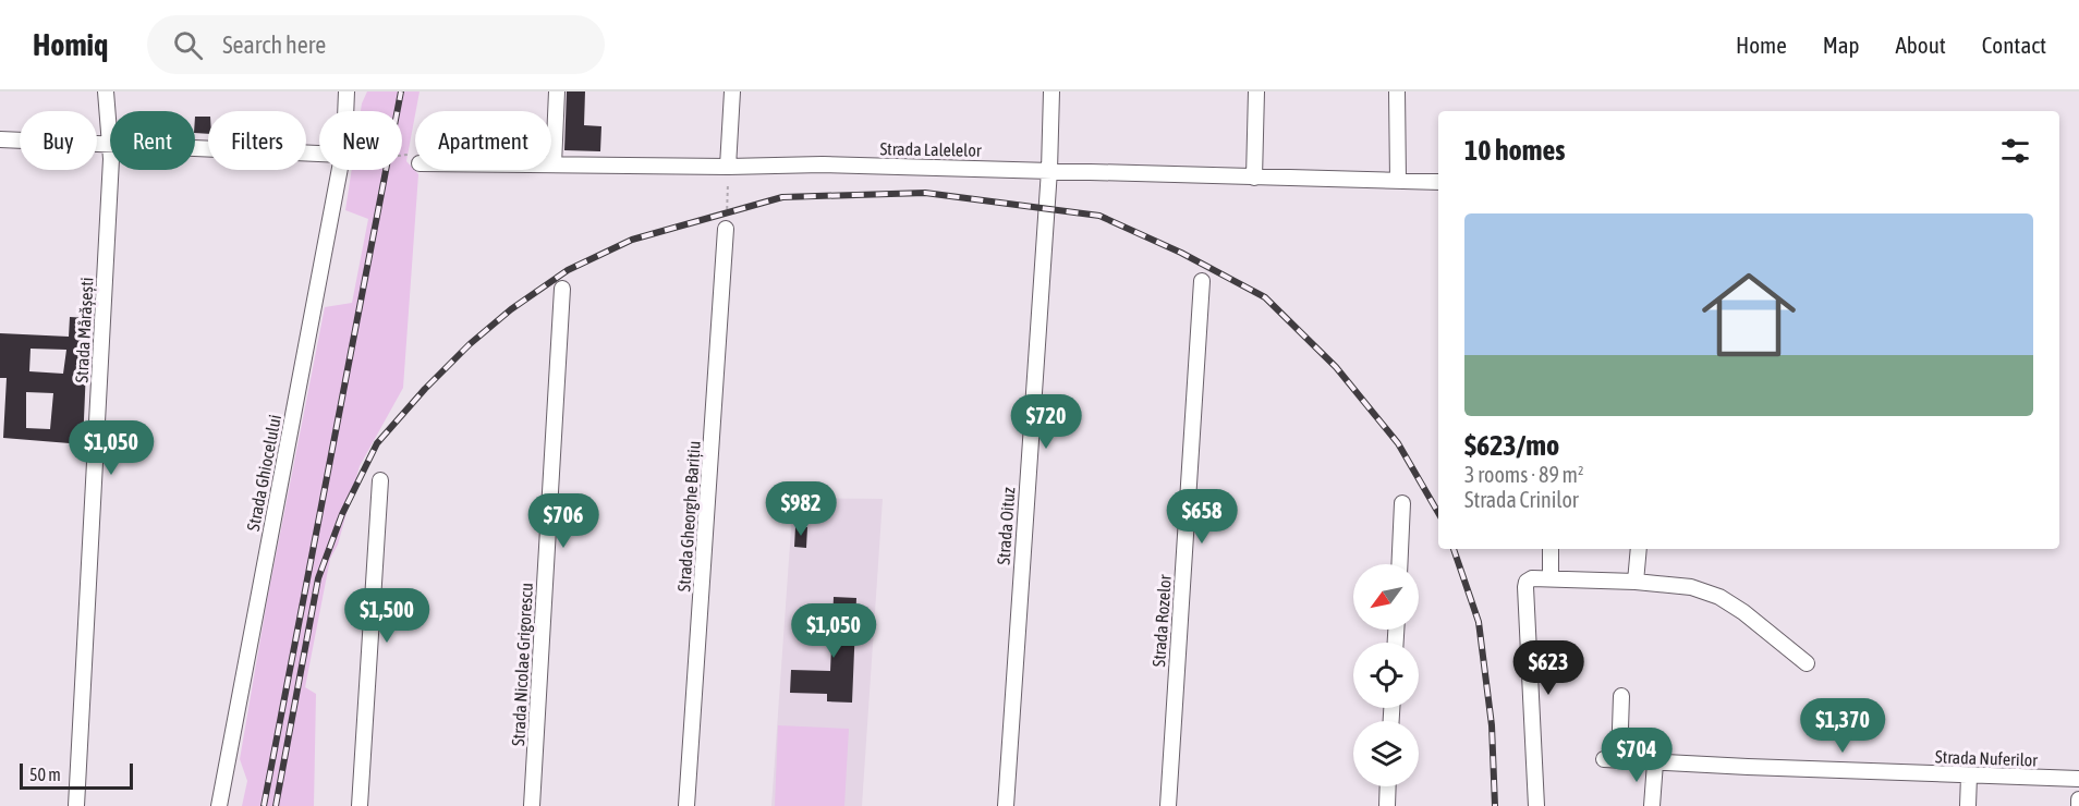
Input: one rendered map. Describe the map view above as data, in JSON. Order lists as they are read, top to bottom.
{
  "streets": {
    "street": [
      "Strada Lalelelor",
      "Strada Mărășești",
      "Strada Ghiocelului",
      "Strada Gheorghe Barițiu",
      "Strada Oituz",
      "Strada Rozelor",
      "Strada Nicolae Grigorescu",
      "Strada Nuferilor"
    ]
  },
  "crossings": [
    ["Strada Lalelelor", "Strada Oituz"]
  ],
  "scale_bar": "50 m",
  "north": "bottom left",
  "page": {
    "header": "Homiq",
    "search": "Search here",
    "nav": [
      "Home",
      "Map",
      "About",
      "Contact"
    ],
    "chip": [
      "Buy",
      "Rent",
      "Filters",
      "New",
      "Apartment"
    ],
    "heading": "10 homes",
    "list": [
      {
        "name": "$623/mo",
        "note": "3 rooms · 89 m² · Strada Crinilor"
      }
    ],
    "price": [
      "$720",
      "$1,050",
      "$982",
      "$658",
      "$706",
      "$1,500",
      "$1,050",
      "$623",
      "$1,370",
      "$704"
    ],
    "scale": "50 m"
  }
}
